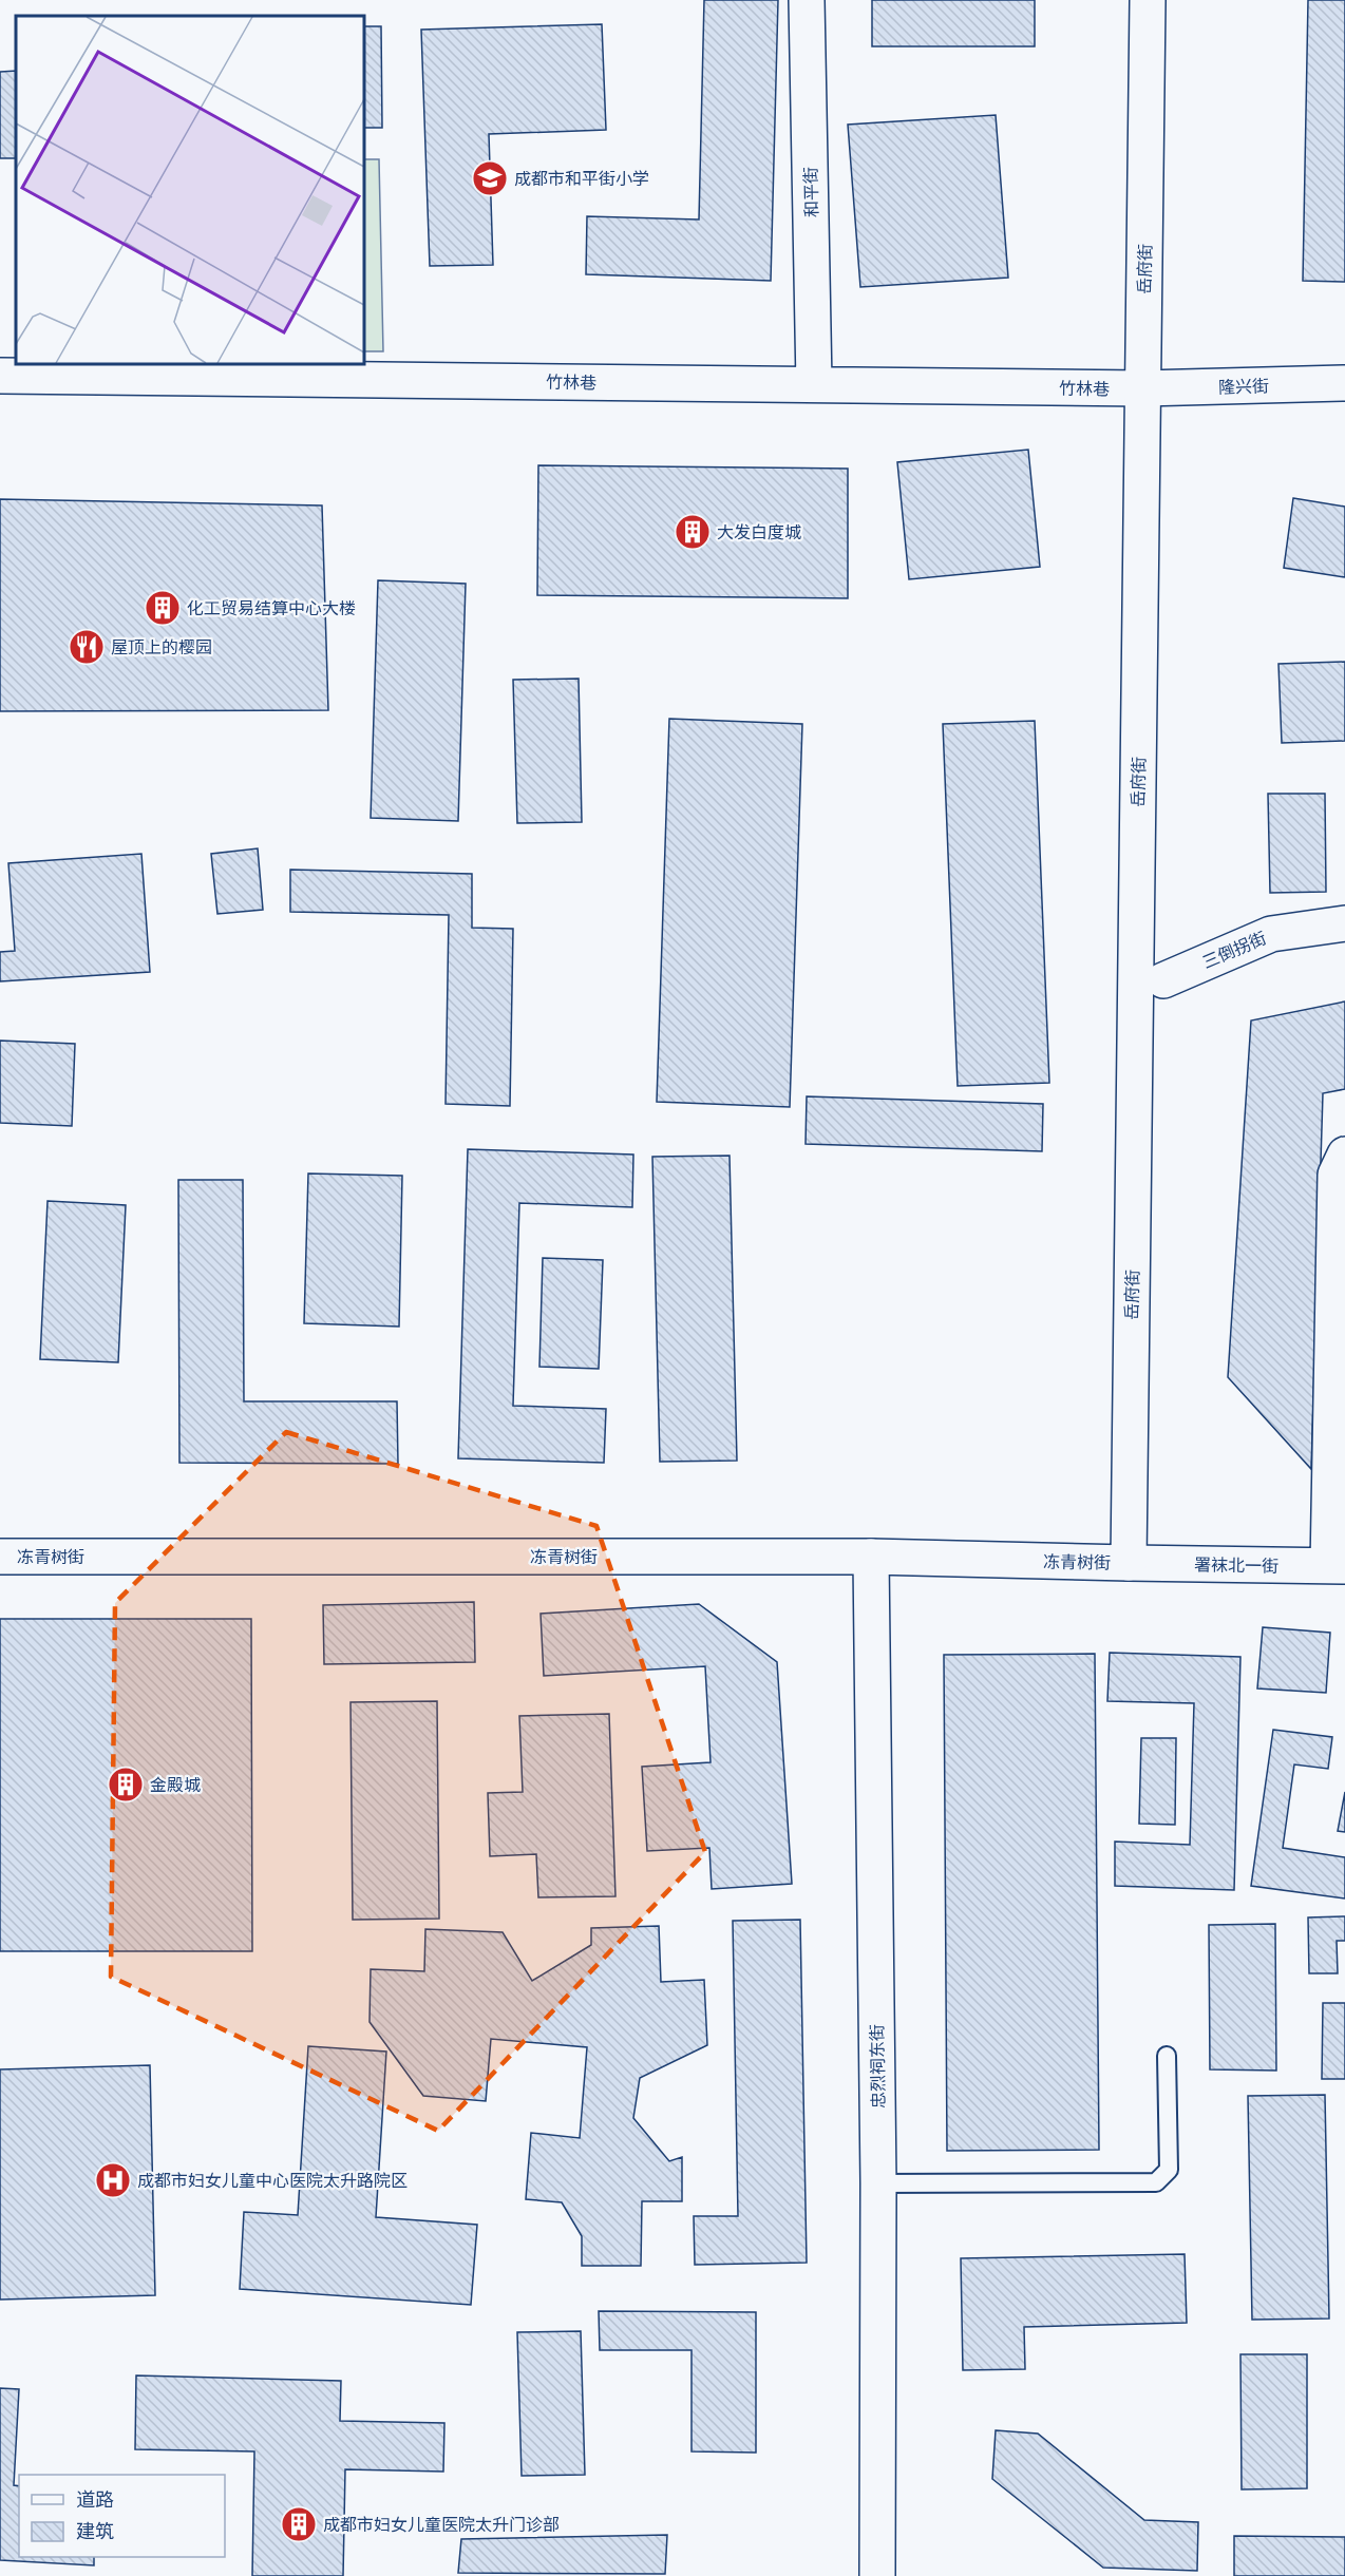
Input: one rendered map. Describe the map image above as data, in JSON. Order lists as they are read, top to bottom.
{
  "streets": {
    "street": [
      "和平街",
      "岳府街",
      "竹林巷",
      "隆兴街",
      "三倒拐街",
      "冻青树街",
      "署袜北一街",
      "忠烈祠东街"
    ]
  },
  "crossings": [
    ["和平街", "竹林巷"],
    ["岳府街", "竹林巷"],
    ["岳府街", "隆兴街"],
    ["岳府街", "冻青树街"],
    ["岳府街", "署袜北一街"],
    ["竹林巷", "隆兴街"],
    ["冻青树街", "署袜北一街"],
    ["冻青树街", "忠烈祠东街"]
  ],
  "places": {
    "school or university": ["成都市和平街小学"],
    "building": [
      "大发白度城",
      "化工贸易结算中心大楼",
      "金殿城",
      "成都市妇女儿童医院太升门诊部"
    ],
    "restaurant": ["屋顶上的樱园"],
    "hospital": ["成都市妇女儿童中心医院太升路院区"]
  },
  "legend": ["道路", "建筑"]
}
